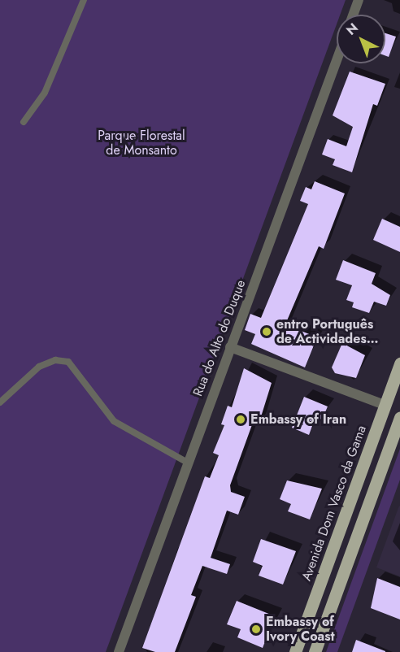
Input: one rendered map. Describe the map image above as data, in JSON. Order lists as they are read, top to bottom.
{
  "streets": {
    "main road": ["Avenida Dom Vasco da Gama"],
    "street": ["Rua do Alto do Duque"]
  },
  "parks": ["Parque Florestal de Monsanto"],
  "places": ["entro Português de Actividades…", "Embassy of Iran", "Embassy of Ivory Coast"],
  "north": "top left"
}
